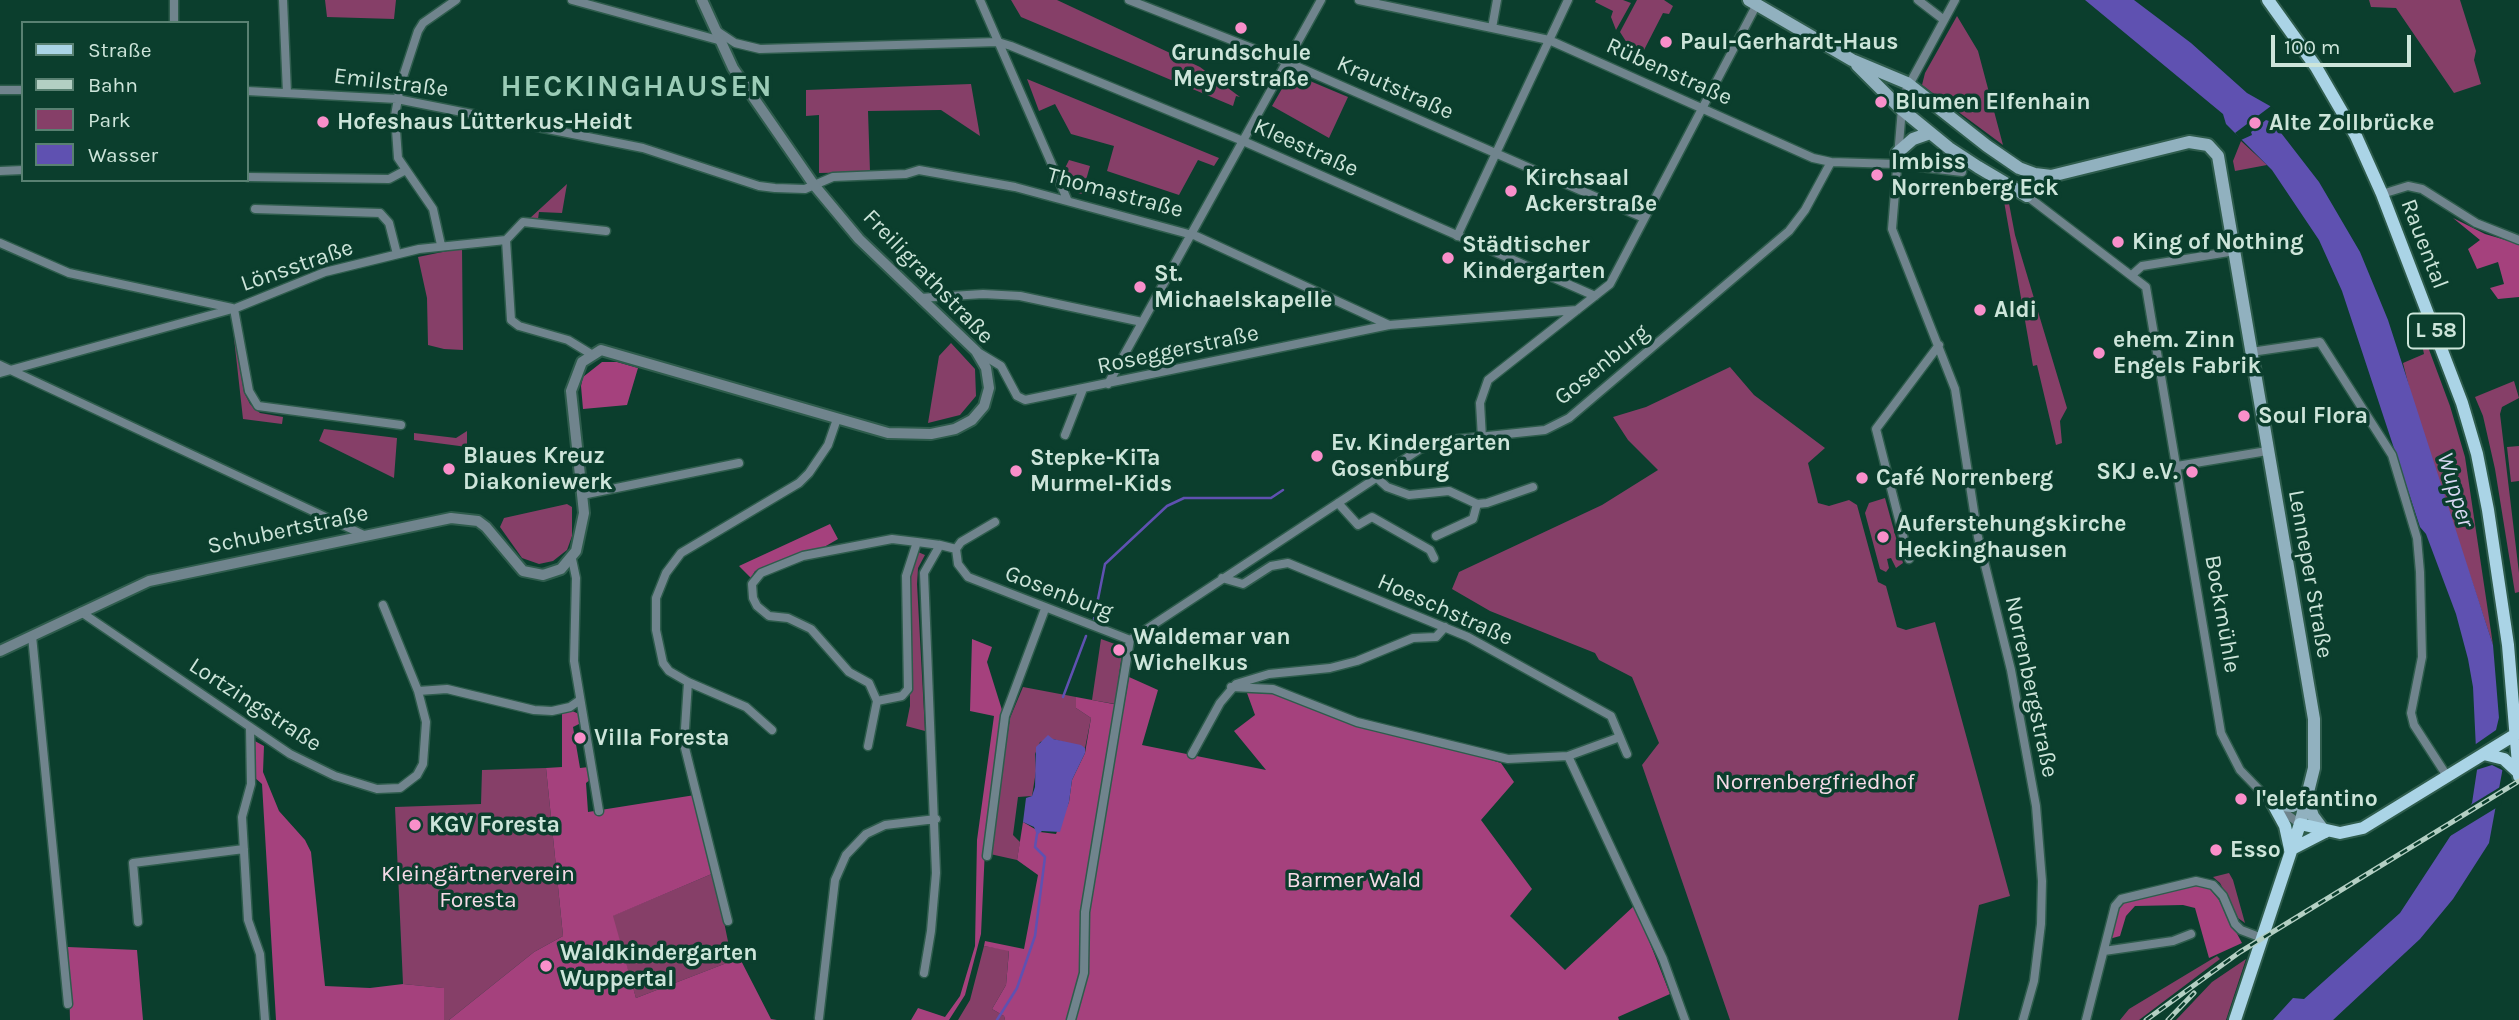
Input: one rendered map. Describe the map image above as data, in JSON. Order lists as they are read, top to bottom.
{
  "streets": {
    "main road": [
      "Rauental",
      "L 58",
      "Lenneper Straße",
      "Bockmühle"
    ],
    "street": [
      "Rübenstraße",
      "Emilstraße",
      "Krautstraße",
      "Kleestraße",
      "Thomastraße",
      "Lönsstraße",
      "Freiligrathstraße",
      "Roseggerstraße",
      "Gosenburg",
      "Schubertstraße",
      "Hoeschstraße",
      "Norrenbergstraße",
      "Lortzingstraße"
    ]
  },
  "crossings": [
    ["Rübenstraße", "Gosenburg"],
    ["Rübenstraße", "Norrenbergstraße"],
    ["Emilstraße", "Thomastraße"],
    ["Emilstraße", "Freiligrathstraße"],
    ["Thomastraße", "Freiligrathstraße"],
    ["Thomastraße", "Roseggerstraße"],
    ["Rauental", "Bockmühle"],
    ["Freiligrathstraße", "Roseggerstraße"],
    ["Gosenburg", "Hoeschstraße"],
    ["Schubertstraße", "Lortzingstraße"],
    ["Lenneper Straße", "Bockmühle"]
  ],
  "districts": ["HECKINGHAUSEN"],
  "water": ["Wupper"],
  "parks": ["Norrenbergfriedhof", "Kleingärtnerverein Foresta", "Barmer Wald"],
  "places": [
    "Grundschule Meyerstraße",
    "Paul-Gerhardt-Haus",
    "Blumen Elfenhain",
    "Hofeshaus Lütterkus-Heidt",
    "Alte Zollbrücke",
    "Imbiss Norrenberg Eck",
    "Kirchsaal Ackerstraße",
    "King of Nothing",
    "Städtischer Kindergarten",
    "St. Michaelskapelle",
    "Aldi",
    "ehem. Zinn Engels Fabrik",
    "Soul Flora",
    "Ev. Kindergarten Gosenburg",
    "Blaues Kreuz Diakoniewerk",
    "Stepke-KiTa Murmel-Kids",
    "SKJ e.V.",
    "Café Norrenberg",
    "Auferstehungskirche Heckinghausen",
    "Waldemar van Wichelkus",
    "Villa Foresta",
    "l'elefantino",
    "KGV Foresta",
    "Esso",
    "Waldkindergarten Wuppertal"
  ],
  "legend": [
    "Straße",
    "Bahn",
    "Park",
    "Wasser"
  ],
  "scale_bar": "100 m"
}
